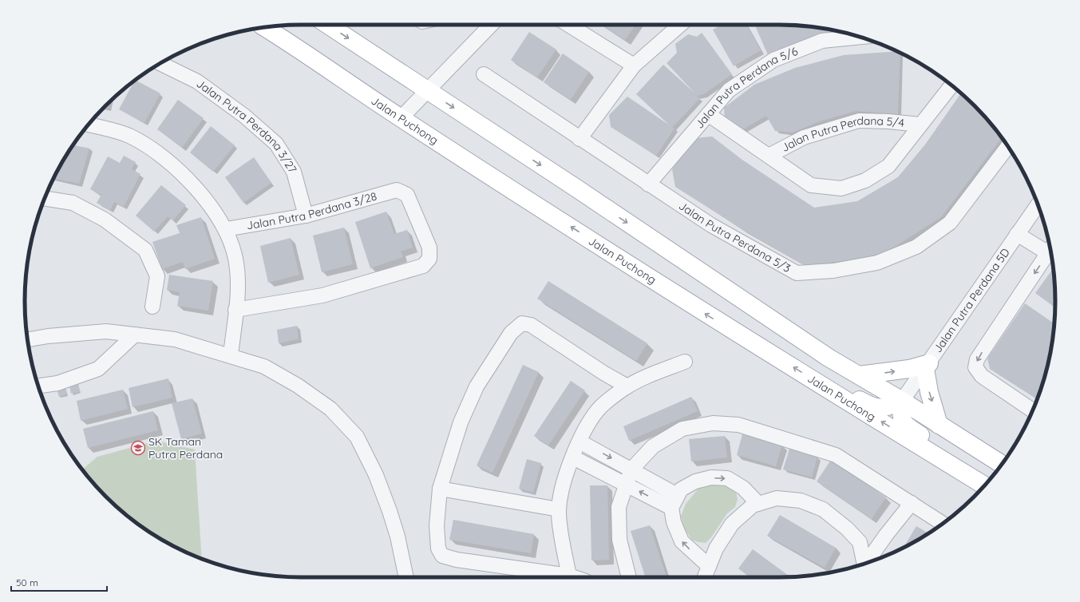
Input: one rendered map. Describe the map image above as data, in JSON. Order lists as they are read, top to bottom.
{
  "streets": {
    "main road": ["Jalan Puchong"],
    "street": [
      "Jalan Putra Perdana 5/6",
      "Jalan Putra Perdana 3/27",
      "Jalan Putra Perdana 5/4",
      "Jalan Putra Perdana 3/28",
      "Jalan Putra Perdana 5/3",
      "Jalan Putra Perdana 5D"
    ]
  },
  "crossings": [
    ["Jalan Putra Perdana 5/6", "Jalan Putra Perdana 5/3"],
    ["Jalan Putra Perdana 3/27", "Jalan Putra Perdana 3/28"]
  ],
  "places": {
    "school or university": ["SK Taman Putra Perdana"]
  },
  "scale_bar": "50 m"
}
